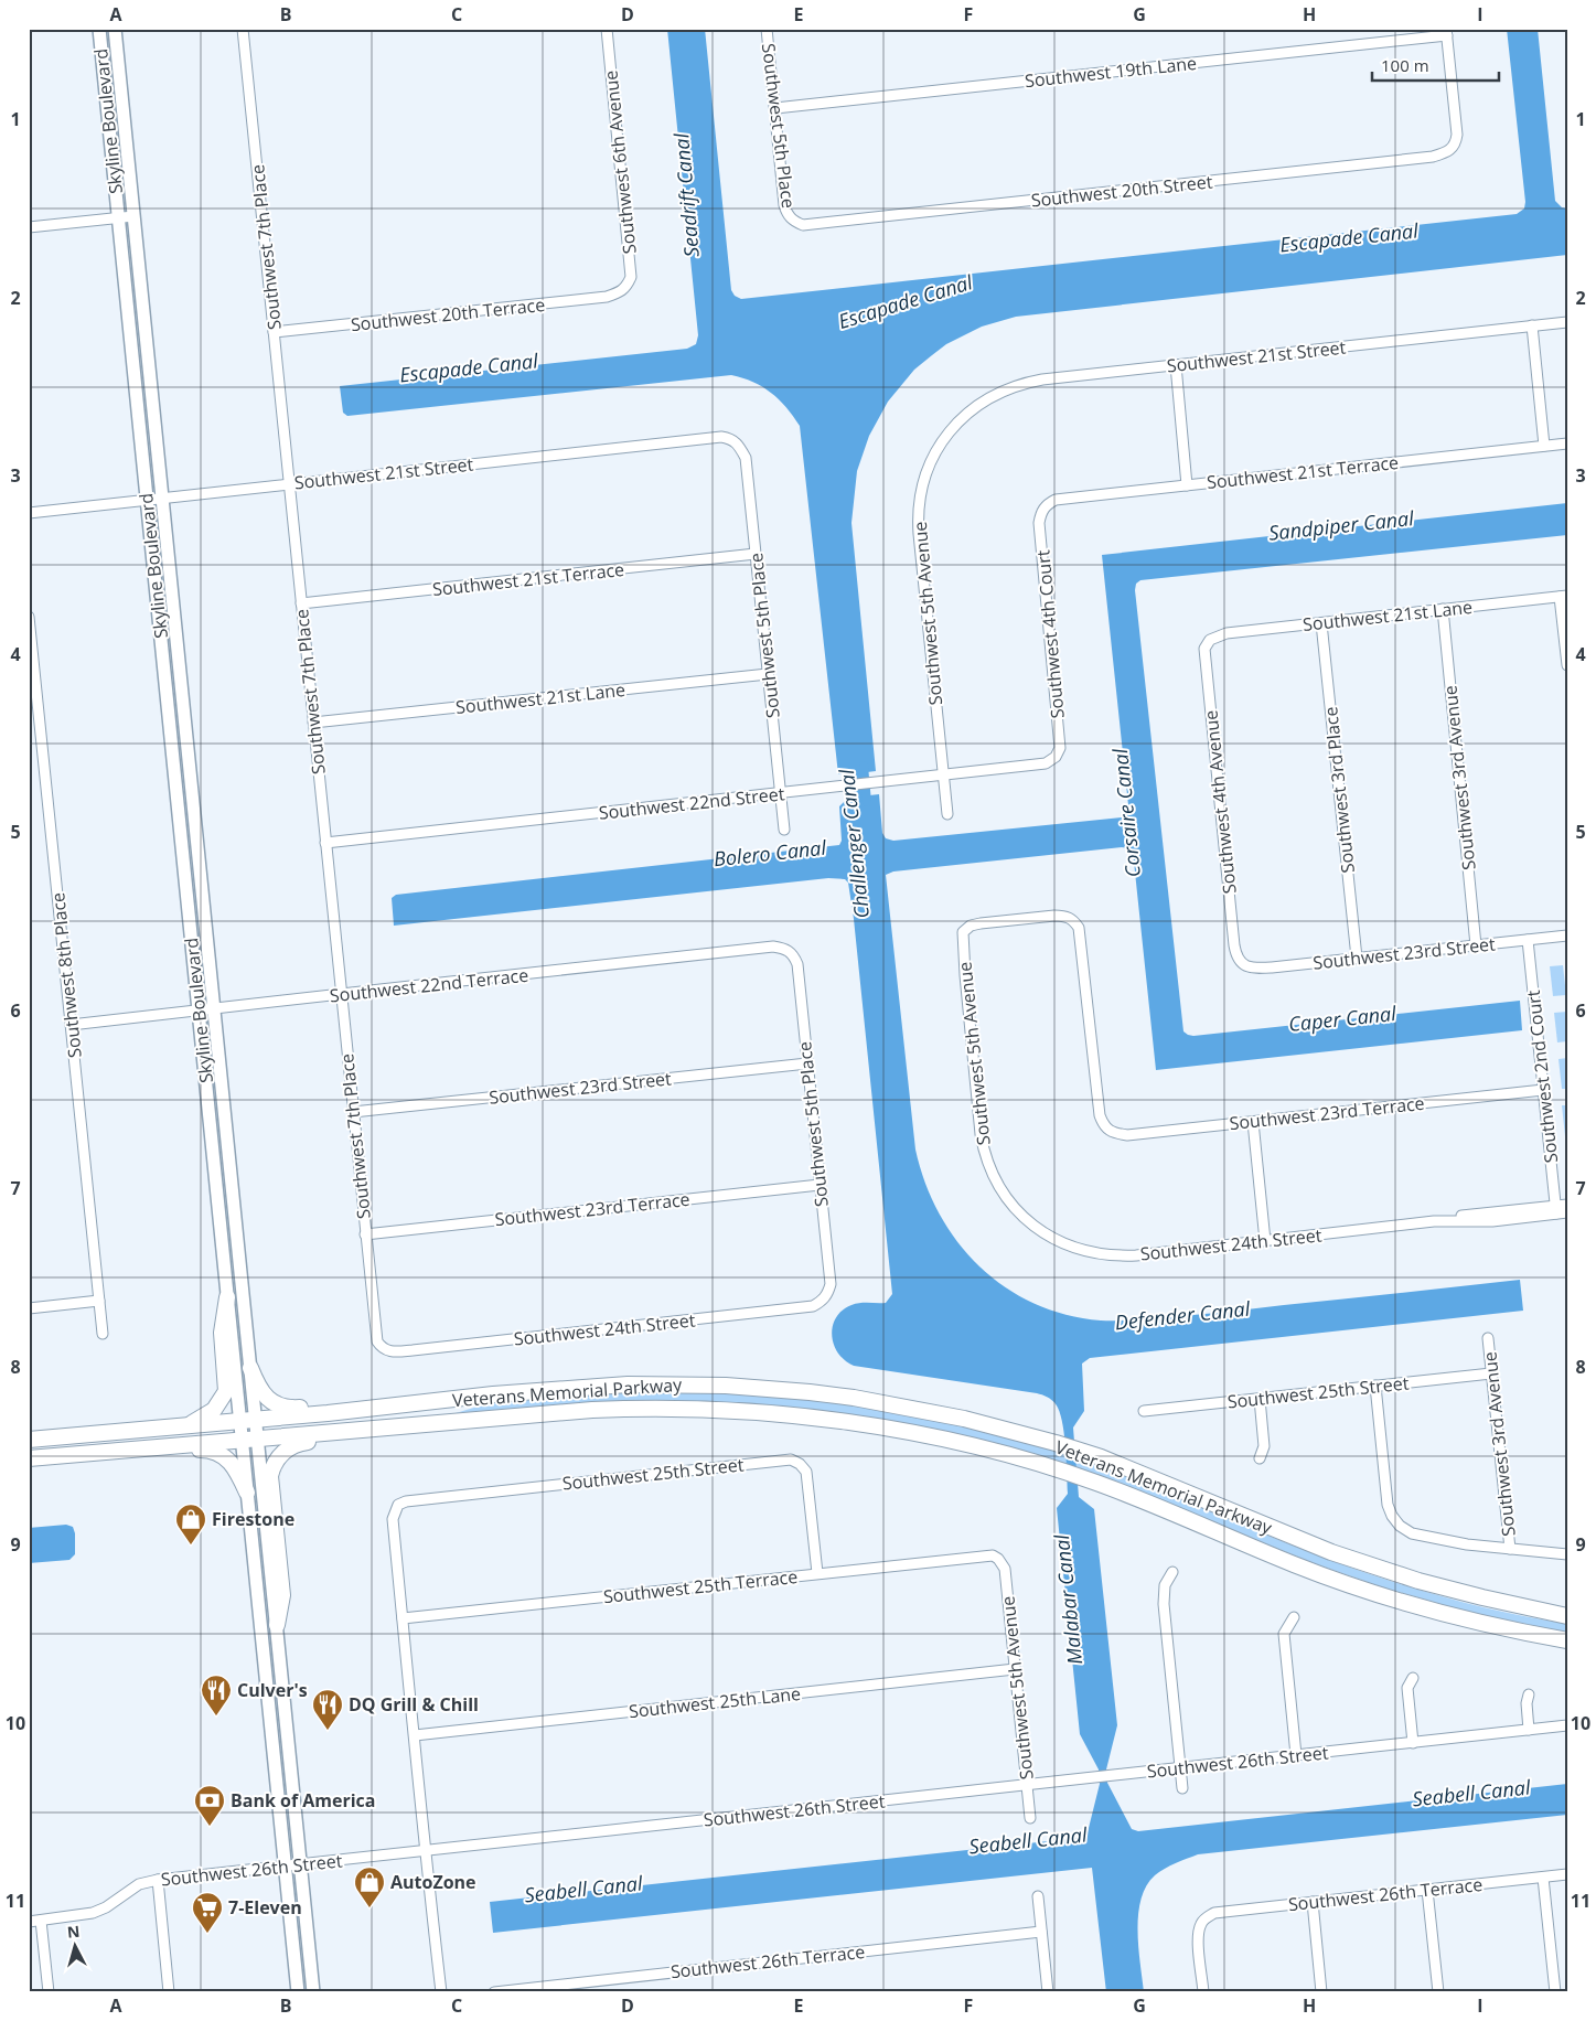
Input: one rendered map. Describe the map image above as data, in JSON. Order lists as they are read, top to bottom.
{
  "streets": {
    "highway": ["Veterans Memorial Parkway"],
    "street": [
      "Southwest 19th Lane",
      "Skyline Boulevard",
      "Southwest 5th Place",
      "Southwest 6th Avenue",
      "Southwest 20th Street",
      "Southwest 7th Place",
      "Southwest 20th Terrace",
      "Southwest 21st Street",
      "Southwest 21st Terrace",
      "Southwest 5th Avenue",
      "Southwest 21st Lane",
      "Southwest 4th Court",
      "Southwest 3rd Avenue",
      "Southwest 3rd Place",
      "Southwest 4th Avenue",
      "Southwest 22nd Street",
      "Southwest 23rd Street",
      "Southwest 8th Place",
      "Southwest 22nd Terrace",
      "Southwest 2nd Court",
      "Southwest 23rd Terrace",
      "Southwest 24th Street",
      "Southwest 25th Street",
      "Southwest 25th Terrace",
      "Southwest 25th Lane",
      "Southwest 26th Street",
      "Southwest 26th Terrace"
    ]
  },
  "crossings": [
    ["Southwest 19th Lane", "Southwest 5th Place"],
    ["Southwest 19th Lane", "Southwest 20th Street"],
    ["Skyline Boulevard", "Southwest 21st Street"],
    ["Skyline Boulevard", "Southwest 22nd Terrace"],
    ["Skyline Boulevard", "Veterans Memorial Parkway"],
    ["Skyline Boulevard", "Southwest 26th Street"],
    ["Southwest 5th Place", "Southwest 20th Street"],
    ["Southwest 5th Place", "Southwest 21st Street"],
    ["Southwest 5th Place", "Southwest 21st Terrace"],
    ["Southwest 5th Place", "Southwest 21st Lane"],
    ["Southwest 5th Place", "Southwest 22nd Street"],
    ["Southwest 5th Place", "Southwest 23rd Street"],
    ["Southwest 5th Place", "Southwest 22nd Terrace"],
    ["Southwest 5th Place", "Southwest 23rd Terrace"],
    ["Southwest 5th Place", "Southwest 24th Street"],
    ["Southwest 6th Avenue", "Southwest 20th Terrace"],
    ["Southwest 7th Place", "Southwest 20th Terrace"],
    ["Southwest 7th Place", "Southwest 21st Street"],
    ["Southwest 7th Place", "Southwest 21st Terrace"],
    ["Southwest 7th Place", "Southwest 21st Lane"],
    ["Southwest 7th Place", "Southwest 22nd Street"],
    ["Southwest 7th Place", "Southwest 23rd Street"],
    ["Southwest 7th Place", "Southwest 22nd Terrace"],
    ["Southwest 7th Place", "Southwest 23rd Terrace"],
    ["Southwest 7th Place", "Southwest 24th Street"],
    ["Southwest 21st Street", "Southwest 5th Avenue"],
    ["Southwest 21st Terrace", "Southwest 4th Court"],
    ["Southwest 5th Avenue", "Southwest 22nd Street"],
    ["Southwest 5th Avenue", "Southwest 23rd Terrace"],
    ["Southwest 5th Avenue", "Southwest 24th Street"],
    ["Southwest 5th Avenue", "Southwest 25th Terrace"],
    ["Southwest 5th Avenue", "Southwest 25th Lane"],
    ["Southwest 5th Avenue", "Southwest 26th Street"],
    ["Southwest 21st Lane", "Southwest 3rd Avenue"],
    ["Southwest 21st Lane", "Southwest 3rd Place"],
    ["Southwest 21st Lane", "Southwest 4th Avenue"],
    ["Southwest 4th Court", "Southwest 22nd Street"],
    ["Southwest 3rd Avenue", "Southwest 23rd Street"],
    ["Southwest 3rd Avenue", "Southwest 25th Street"],
    ["Southwest 3rd Place", "Southwest 23rd Street"],
    ["Southwest 4th Avenue", "Southwest 23rd Street"],
    ["Southwest 23rd Street", "Southwest 2nd Court"],
    ["Southwest 8th Place", "Southwest 22nd Terrace"],
    ["Southwest 2nd Court", "Southwest 23rd Terrace"],
    ["Southwest 2nd Court", "Southwest 24th Street"],
    ["Southwest 25th Street", "Southwest 25th Terrace"]
  ],
  "water": [
    "Seadrift Canal",
    "Escapade Canal",
    "Sandpiper Canal",
    "Corsaire Canal",
    "Challenger Canal",
    "Bolero Canal",
    "Caper Canal",
    "Defender Canal",
    "Malabar Canal",
    "Seabell Canal"
  ],
  "places": {
    "shop": ["Firestone", "AutoZone"],
    "restaurant": ["Culver's", "DQ Grill & Chill"],
    "bank": ["Bank of America"],
    "supermarket": ["7-Eleven"]
  },
  "scale_bar": "100 m",
  "north": "top",
  "grid": {
    "columns": [
      "A",
      "B",
      "C",
      "D",
      "E",
      "F",
      "G",
      "H",
      "I"
    ],
    "rows": [
      "1",
      "2",
      "3",
      "4",
      "5",
      "6",
      "7",
      "8",
      "9",
      "10",
      "11"
    ]
  }
}
